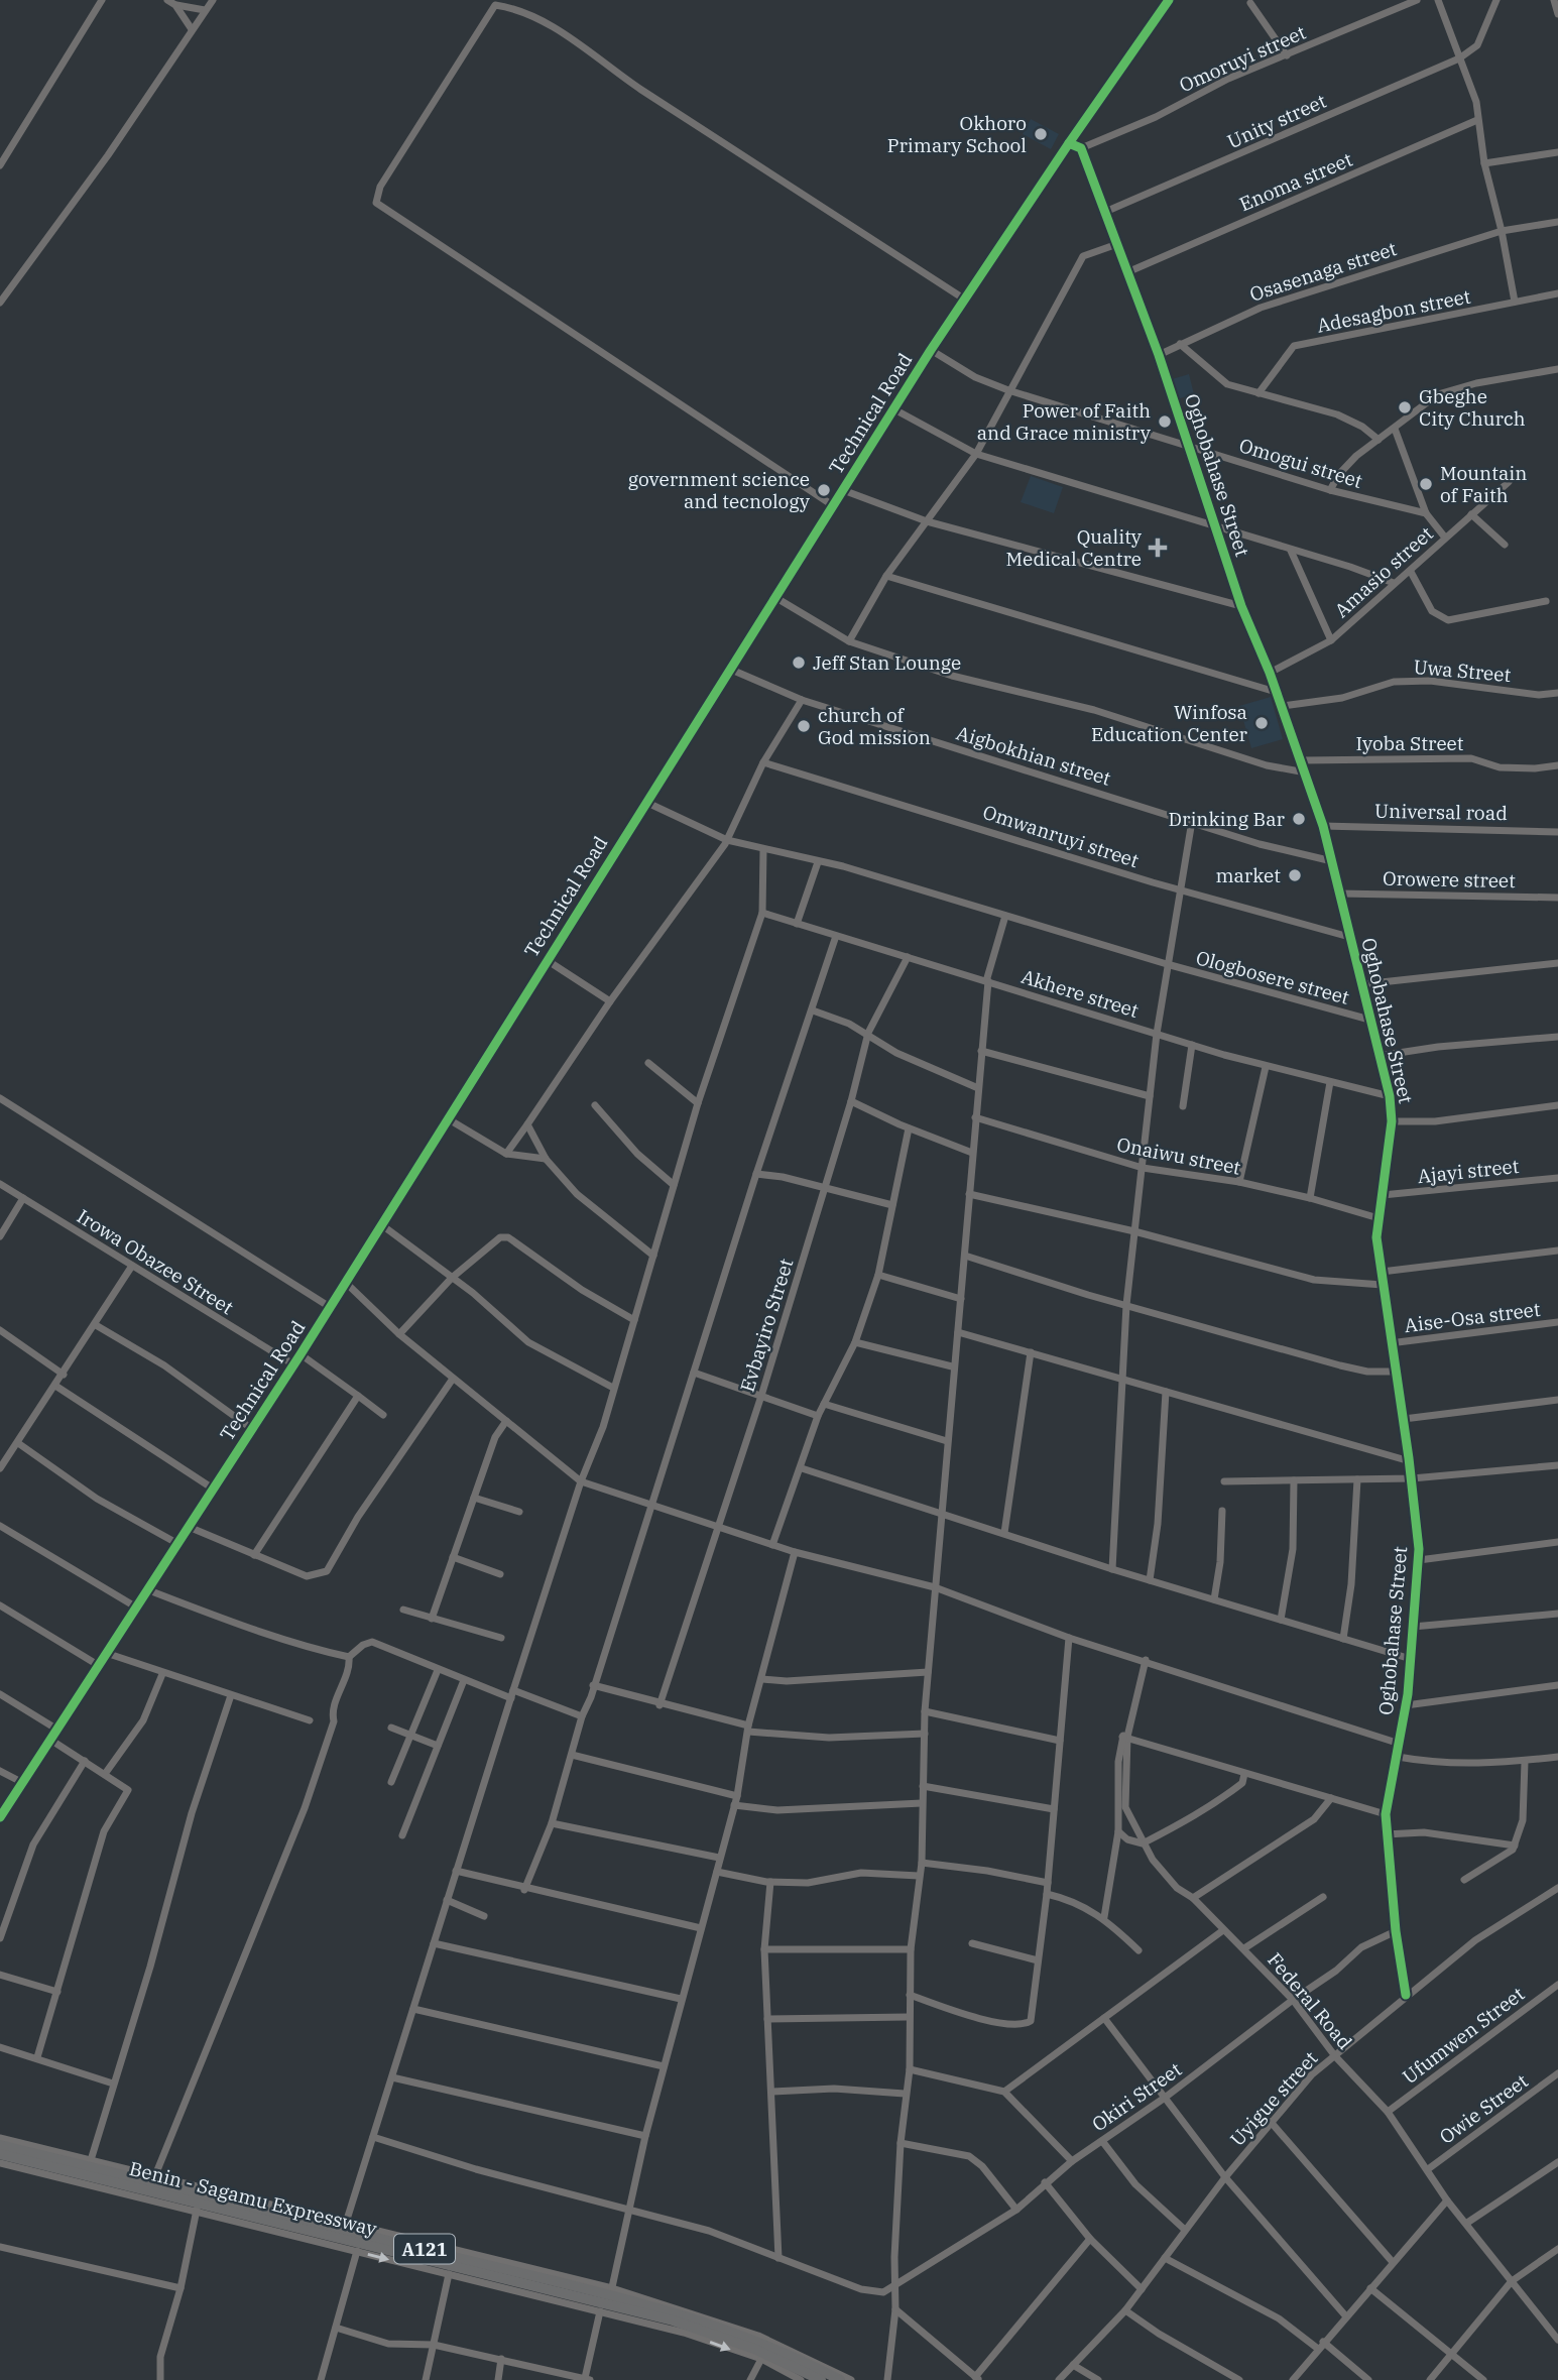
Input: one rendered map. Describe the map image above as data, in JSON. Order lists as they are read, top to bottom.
{
  "streets": {
    "highway": ["Benin - Sagamu Expressway", "A121"],
    "street": [
      "Omoruyi street",
      "Unity street",
      "Enoma street",
      "Osasenaga street",
      "Adesagbon street",
      "Technical Road",
      "Omogui street",
      "Oghobahase Street",
      "Amasio street",
      "Uwa Street",
      "Iyoba Street",
      "Aigbokhian street",
      "Universal road",
      "Omwanruyi street",
      "Orowere street",
      "Ologbosere street",
      "Akhere street",
      "Onaiwu street",
      "Ajayi street",
      "Irowa Obazee Street",
      "Aise-Osa street",
      "Evbayiro Street",
      "Federal Road",
      "Ufumwen Street",
      "Okiri Street",
      "Uyigue street",
      "Owie Street"
    ]
  },
  "crossings": [
    ["Omoruyi street", "Oghobahase Street"],
    ["Unity street", "Oghobahase Street"],
    ["Enoma street", "Oghobahase Street"],
    ["Osasenaga street", "Oghobahase Street"],
    ["Technical Road", "Omogui street"],
    ["Technical Road", "Aigbokhian street"],
    ["Technical Road", "Ologbosere street"],
    ["Technical Road", "Irowa Obazee Street"],
    ["Omogui street", "Oghobahase Street"],
    ["Oghobahase Street", "Amasio street"],
    ["Oghobahase Street", "Uwa Street"],
    ["Oghobahase Street", "Iyoba Street"],
    ["Oghobahase Street", "Aigbokhian street"],
    ["Oghobahase Street", "Universal road"],
    ["Oghobahase Street", "Omwanruyi street"],
    ["Oghobahase Street", "Orowere street"],
    ["Oghobahase Street", "Ologbosere street"],
    ["Oghobahase Street", "Akhere street"],
    ["Oghobahase Street", "Onaiwu street"],
    ["Oghobahase Street", "Ajayi street"],
    ["Oghobahase Street", "Aise-Osa street"],
    ["Oghobahase Street", "Okiri Street"],
    ["Oghobahase Street", "Uyigue street"],
    ["Akhere street", "Evbayiro Street"],
    ["Federal Road", "Ufumwen Street"],
    ["Federal Road", "Okiri Street"],
    ["Federal Road", "Uyigue street"],
    ["Federal Road", "Owie Street"],
    ["Benin - Sagamu Expressway", "A121"]
  ],
  "places": {
    "other": [
      "Okhoro Primary School",
      "Gbeghe City Church",
      "Power of Faith and Grace ministry",
      "Mountain of Faith",
      "government science and tecnology",
      "Jeff Stan Lounge",
      "Winfosa Education Center",
      "church of God mission",
      "Drinking Bar",
      "market"
    ],
    "health": ["Quality Medical Centre"]
  }
}
